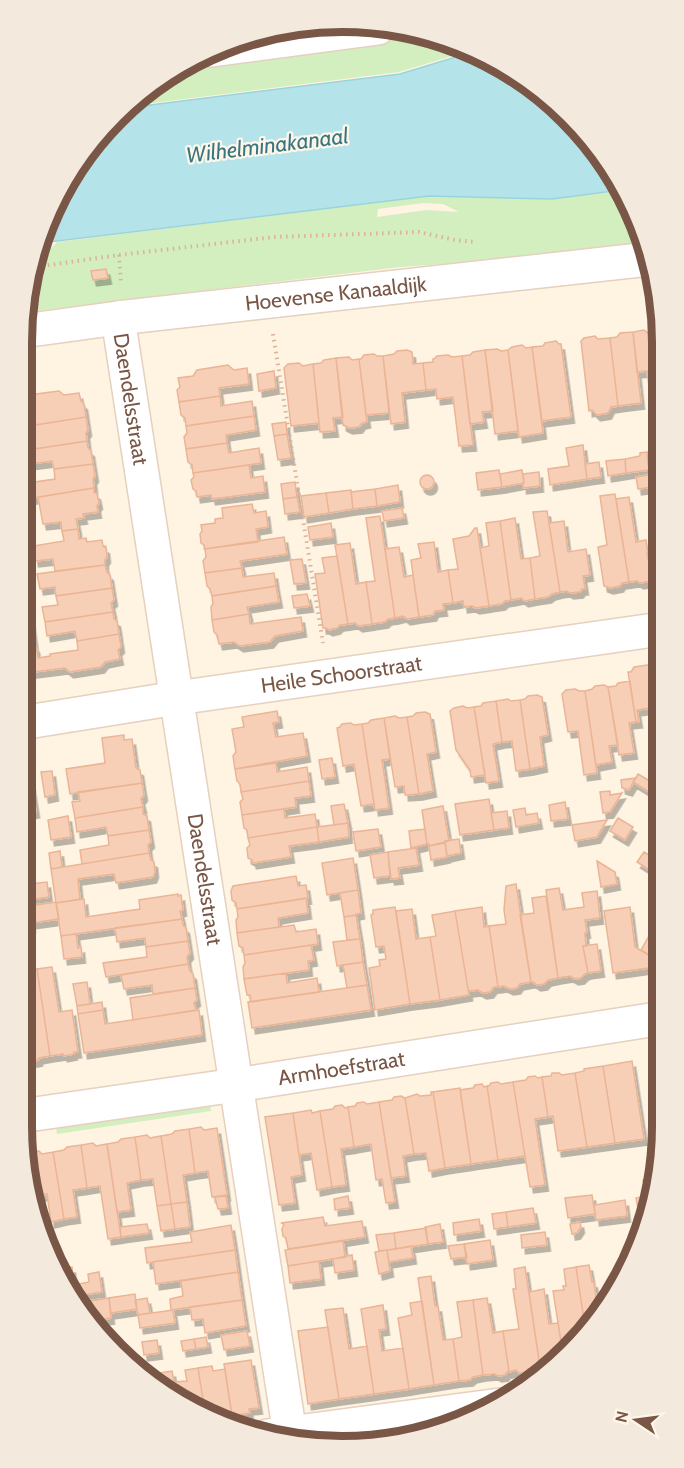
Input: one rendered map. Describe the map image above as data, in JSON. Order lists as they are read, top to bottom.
{
  "streets": {
    "street": [
      "Hoevense Kanaaldijk",
      "Daendelsstraat",
      "Heile Schoorstraat",
      "Armhoefstraat"
    ]
  },
  "crossings": [
    ["Hoevense Kanaaldijk", "Daendelsstraat"],
    ["Daendelsstraat", "Heile Schoorstraat"],
    ["Daendelsstraat", "Armhoefstraat"]
  ],
  "water": ["Wilhelminakanaal"],
  "north": "left"
}
